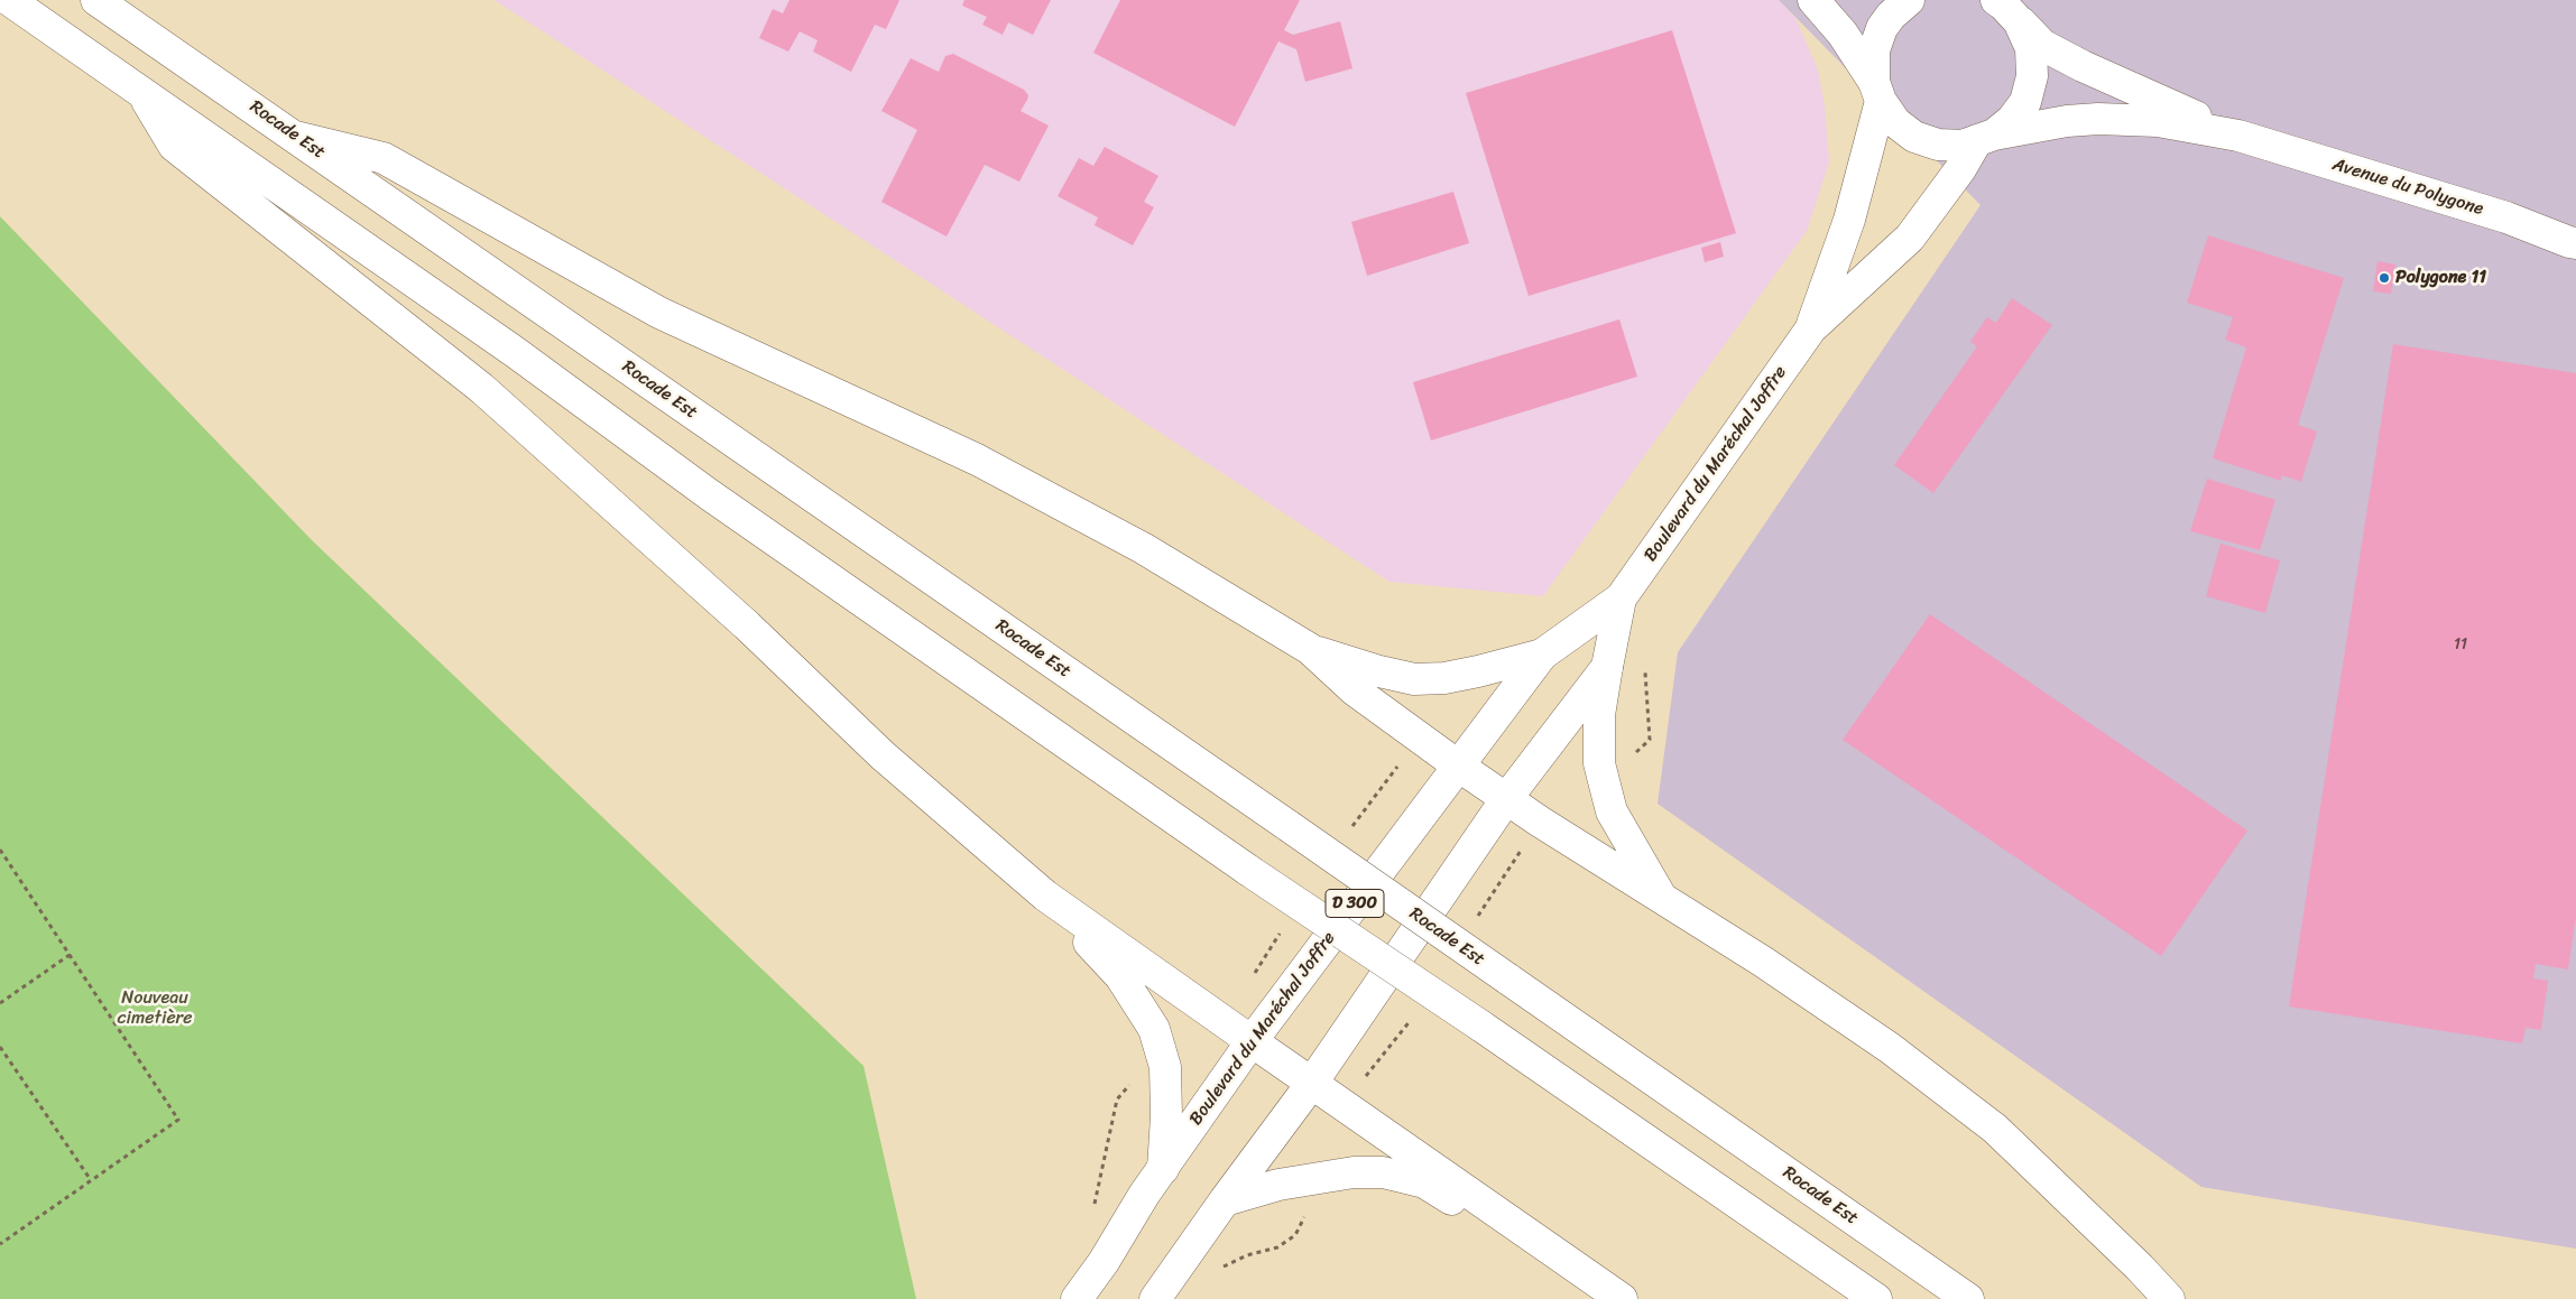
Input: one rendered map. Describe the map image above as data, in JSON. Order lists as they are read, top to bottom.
{
  "streets": {
    "main road": [
      "Rocade Est",
      "Avenue du Polygone",
      "Boulevard du Maréchal Joffre",
      "D 300"
    ]
  },
  "crossings": [
    ["Avenue du Polygone", "Boulevard du Maréchal Joffre"]
  ],
  "parks": ["Nouveau cimetière"],
  "places": ["Polygone 11"],
  "house_numbers": ["11"]
}
